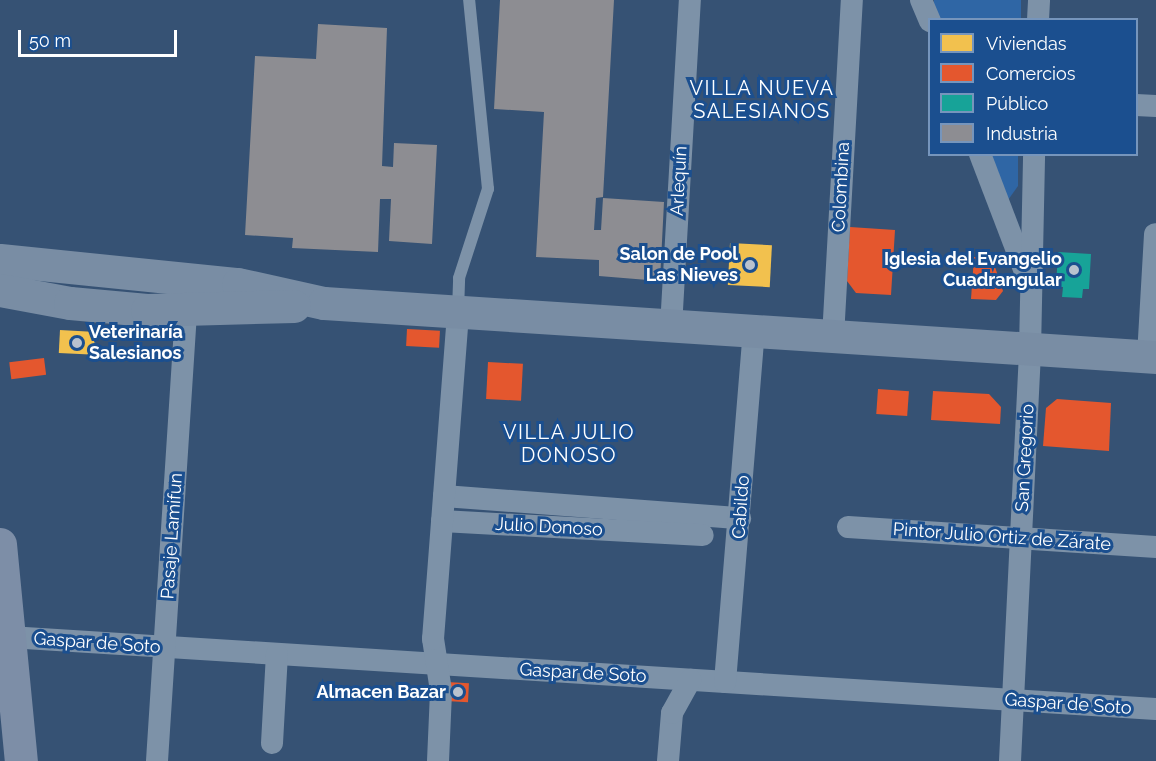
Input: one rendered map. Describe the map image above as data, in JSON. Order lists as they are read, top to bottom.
{
  "streets": {
    "street": [
      "Arlequín",
      "Colombina",
      "San Gregorio",
      "Cabildo",
      "Julio Donoso",
      "Pasaje Lamifun",
      "Pintor Julio Ortiz de Zárate",
      "Gaspar de Soto"
    ]
  },
  "crossings": [
    ["San Gregorio", "Pintor Julio Ortiz de Zárate"],
    ["San Gregorio", "Gaspar de Soto"],
    ["Cabildo", "Julio Donoso"],
    ["Cabildo", "Gaspar de Soto"],
    ["Pasaje Lamifun", "Gaspar de Soto"]
  ],
  "districts": ["VILLA NUEVA SALESIANOS", "VILLA JULIO DONOSO"],
  "places": [
    "Salon de Pool Las Nieves",
    "Iglesia del Evangelio Cuadrangular",
    "Veterinaría Salesianos",
    "Almacen Bazar"
  ],
  "legend": [
    "Viviendas",
    "Comercios",
    "Público",
    "Industria"
  ],
  "scale_bar": "50 m"
}
